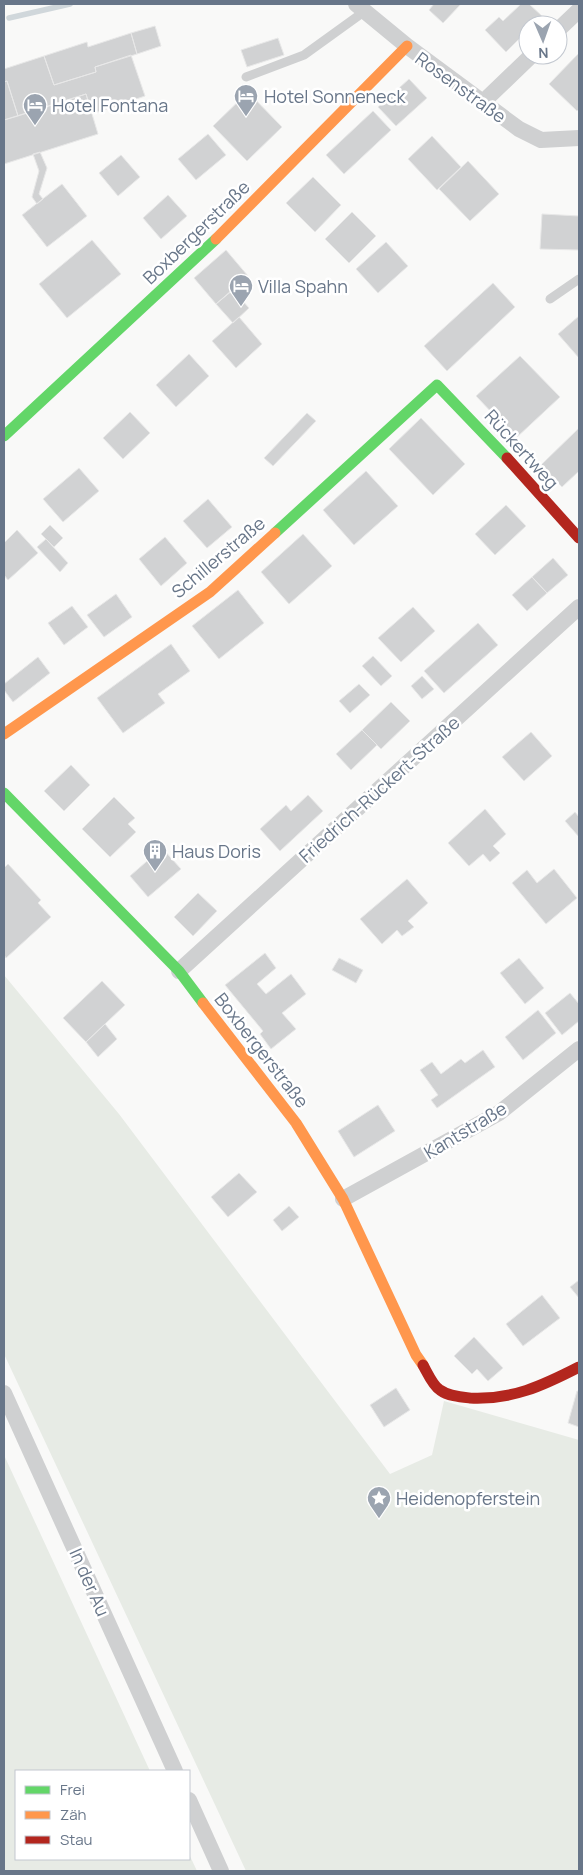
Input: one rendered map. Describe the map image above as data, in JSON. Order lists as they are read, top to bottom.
{
  "streets": {
    "street": [
      "Rosenstraße",
      "Boxbergerstraße",
      "Rückertweg",
      "Schillerstraße",
      "Friedrich-Rückert-Straße",
      "Kantstraße",
      "In der Au"
    ]
  },
  "crossings": [
    ["Rosenstraße", "Boxbergerstraße"],
    ["Boxbergerstraße", "Friedrich-Rückert-Straße"],
    ["Boxbergerstraße", "Kantstraße"],
    ["Rückertweg", "Schillerstraße"]
  ],
  "places": {
    "hotel": ["Hotel Sonneneck", "Hotel Fontana", "Villa Spahn"],
    "building": ["Haus Doris"],
    "place": ["Heidenopferstein"]
  },
  "legend": ["Frei", "Zäh", "Stau"],
  "north": "bottom"
}
